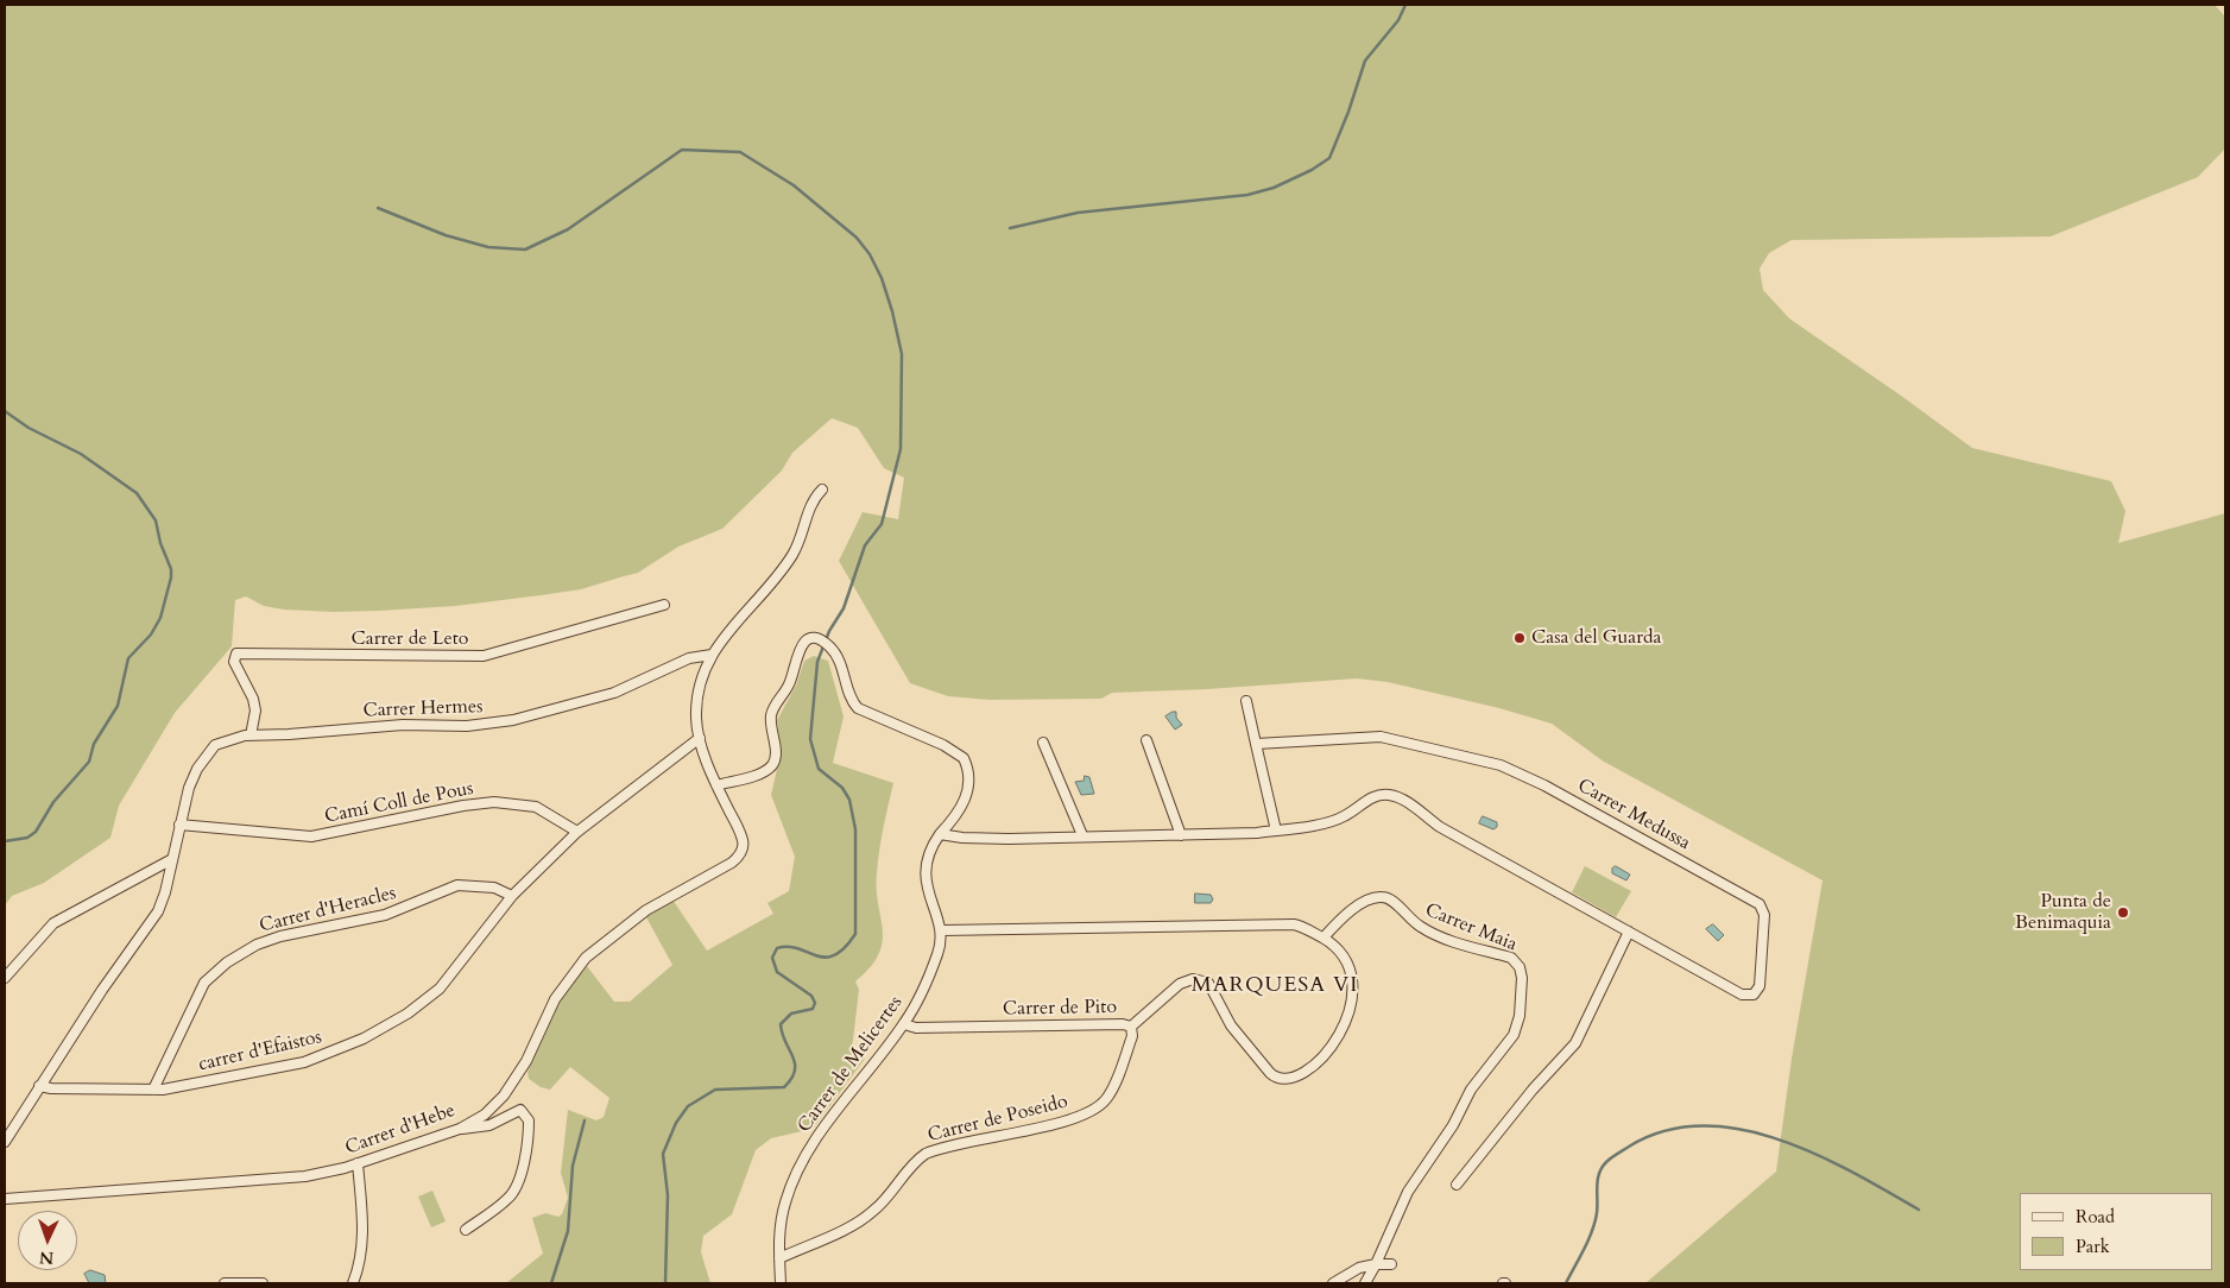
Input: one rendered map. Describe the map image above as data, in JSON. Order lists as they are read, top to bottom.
{
  "streets": {
    "street": [
      "Carrer de Leto",
      "Carrer Hermes",
      "Camí Coll de Pous",
      "Carrer Medussa",
      "Carrer d'Heracles",
      "Carrer Maia",
      "Carrer de Pito",
      "carrer d'Efaistos",
      "Carrer de Melicertes",
      "Carrer de Poseido",
      "Carrer d'Hebe"
    ]
  },
  "crossings": [
    ["Carrer de Leto", "Carrer Hermes"],
    ["Carrer Hermes", "Camí Coll de Pous"],
    ["Camí Coll de Pous", "carrer d'Efaistos"],
    ["Carrer d'Heracles", "carrer d'Efaistos"],
    ["Carrer Maia", "Carrer de Pito"],
    ["Carrer de Pito", "Carrer de Melicertes"],
    ["Carrer de Pito", "Carrer de Poseido"],
    ["Carrer de Melicertes", "Carrer de Poseido"]
  ],
  "districts": ["MARQUESA VI"],
  "places": ["Casa del Guarda", "Punta de Benimaquia"],
  "legend": ["Road", "Park"],
  "north": "bottom"
}
